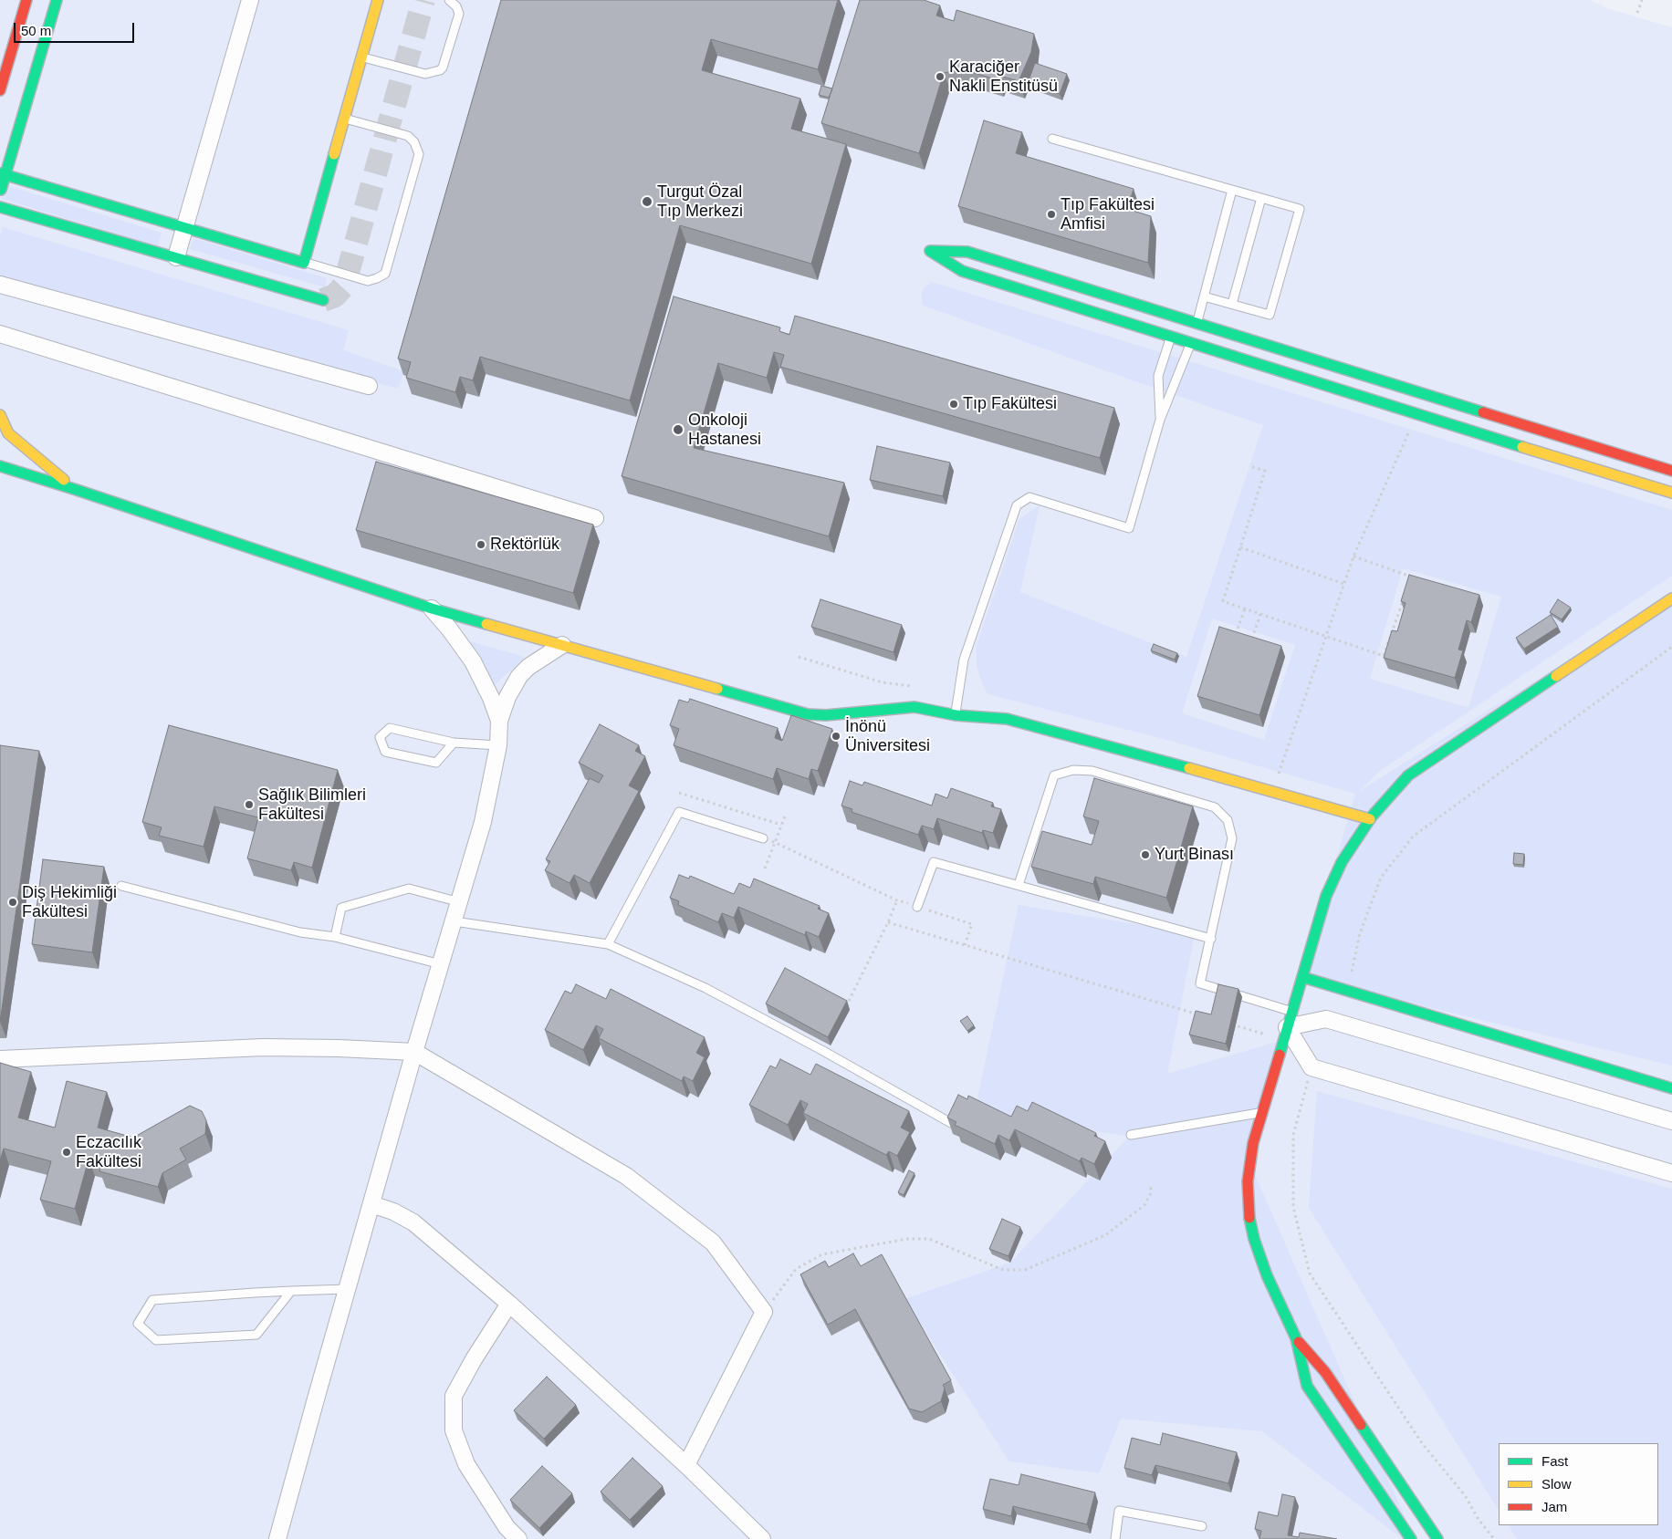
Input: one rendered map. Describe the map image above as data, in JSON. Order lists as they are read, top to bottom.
{
  "places": [
    "Karaciğer Nakli Enstitüsü",
    "Turgut Özal Tıp Merkezi",
    "Tıp Fakültesi Amfisi",
    "Tıp Fakültesi",
    "Onkoloji Hastanesi",
    "Rektörlük",
    "İnönü Üniversitesi",
    "Sağlık Bilimleri Fakültesi",
    "Yurt Binası",
    "Diş Hekimliği Fakültesi",
    "Eczacılık Fakültesi"
  ],
  "legend": ["Fast", "Slow", "Jam"],
  "scale_bar": "50 m"
}
